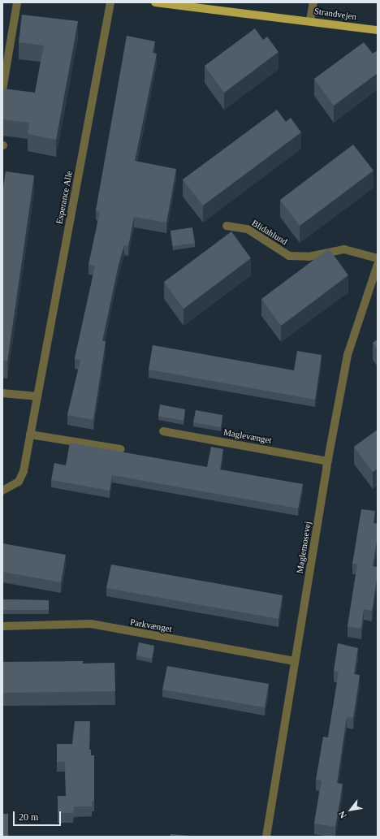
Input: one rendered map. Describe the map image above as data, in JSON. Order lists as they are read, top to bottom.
{
  "streets": {
    "main road": ["Strandvejen"],
    "street": [
      "Esperance Alle",
      "Blidahlund",
      "Maglevænget",
      "Maglemosevej",
      "Parkvænget"
    ]
  },
  "crossings": [
    ["Maglevænget", "Maglemosevej"],
    ["Maglemosevej", "Parkvænget"]
  ],
  "scale_bar": "20 m",
  "north": "bottom left"
}
